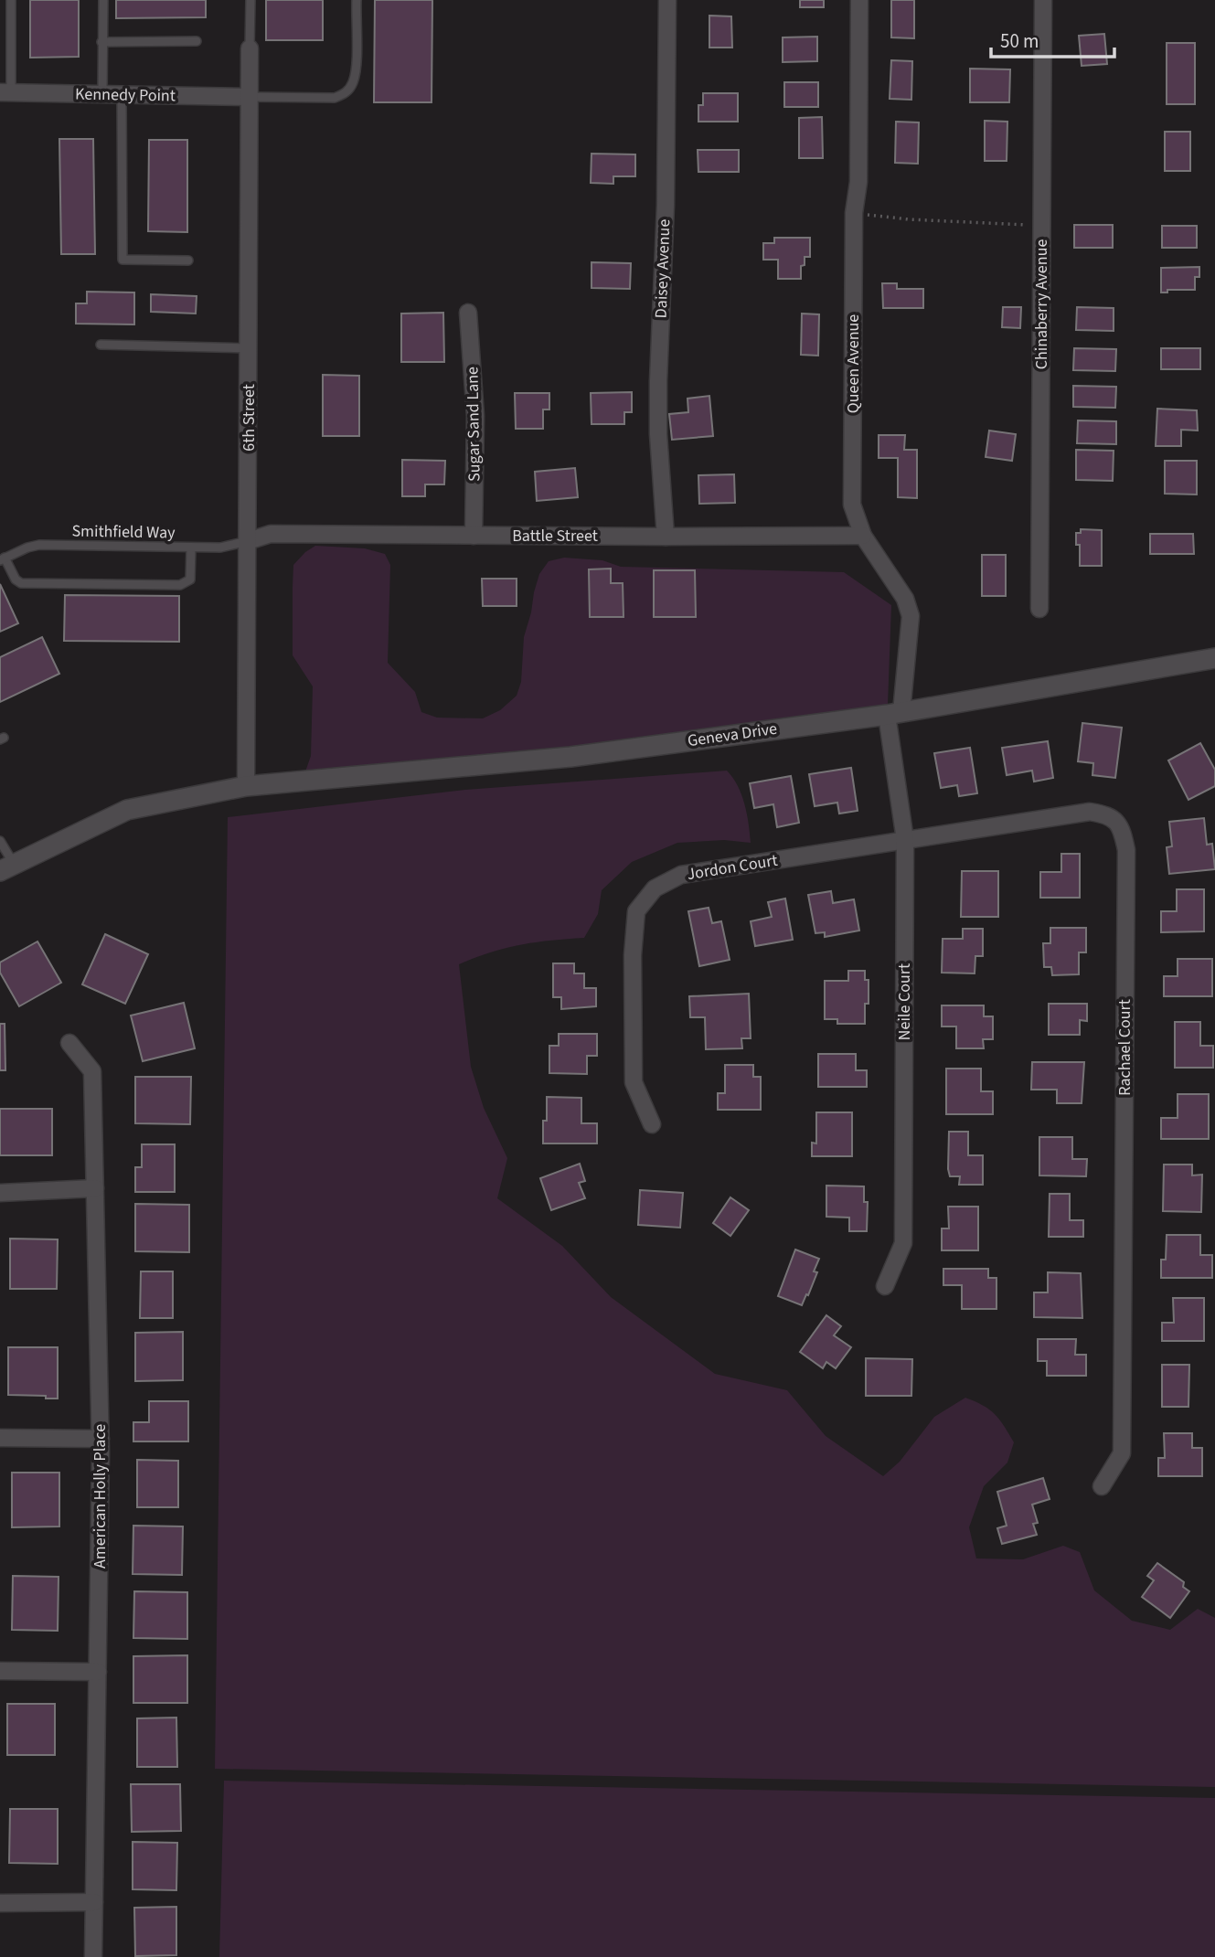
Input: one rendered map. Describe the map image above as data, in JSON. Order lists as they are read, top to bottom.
{
  "streets": {
    "main road": ["Geneva Drive"],
    "street": [
      "Kennedy Point",
      "Daisey Avenue",
      "Chinaberry Avenue",
      "Queen Avenue",
      "6th Street",
      "Sugar Sand Lane",
      "Battle Street",
      "Jordon Court",
      "Neile Court",
      "Rachael Court",
      "American Holly Place"
    ],
    "lane": ["Smithfield Way"]
  },
  "crossings": [
    ["Kennedy Point", "6th Street"],
    ["Daisey Avenue", "Battle Street"],
    ["Queen Avenue", "Battle Street"],
    ["Queen Avenue", "Geneva Drive"],
    ["Queen Avenue", "Neile Court"],
    ["6th Street", "Smithfield Way"],
    ["6th Street", "Battle Street"],
    ["6th Street", "Geneva Drive"],
    ["Sugar Sand Lane", "Battle Street"],
    ["Smithfield Way", "Battle Street"],
    ["Geneva Drive", "Neile Court"],
    ["Jordon Court", "Neile Court"],
    ["Jordon Court", "Rachael Court"],
    ["Neile Court", "Rachael Court"]
  ],
  "scale_bar": "50 m"
}
